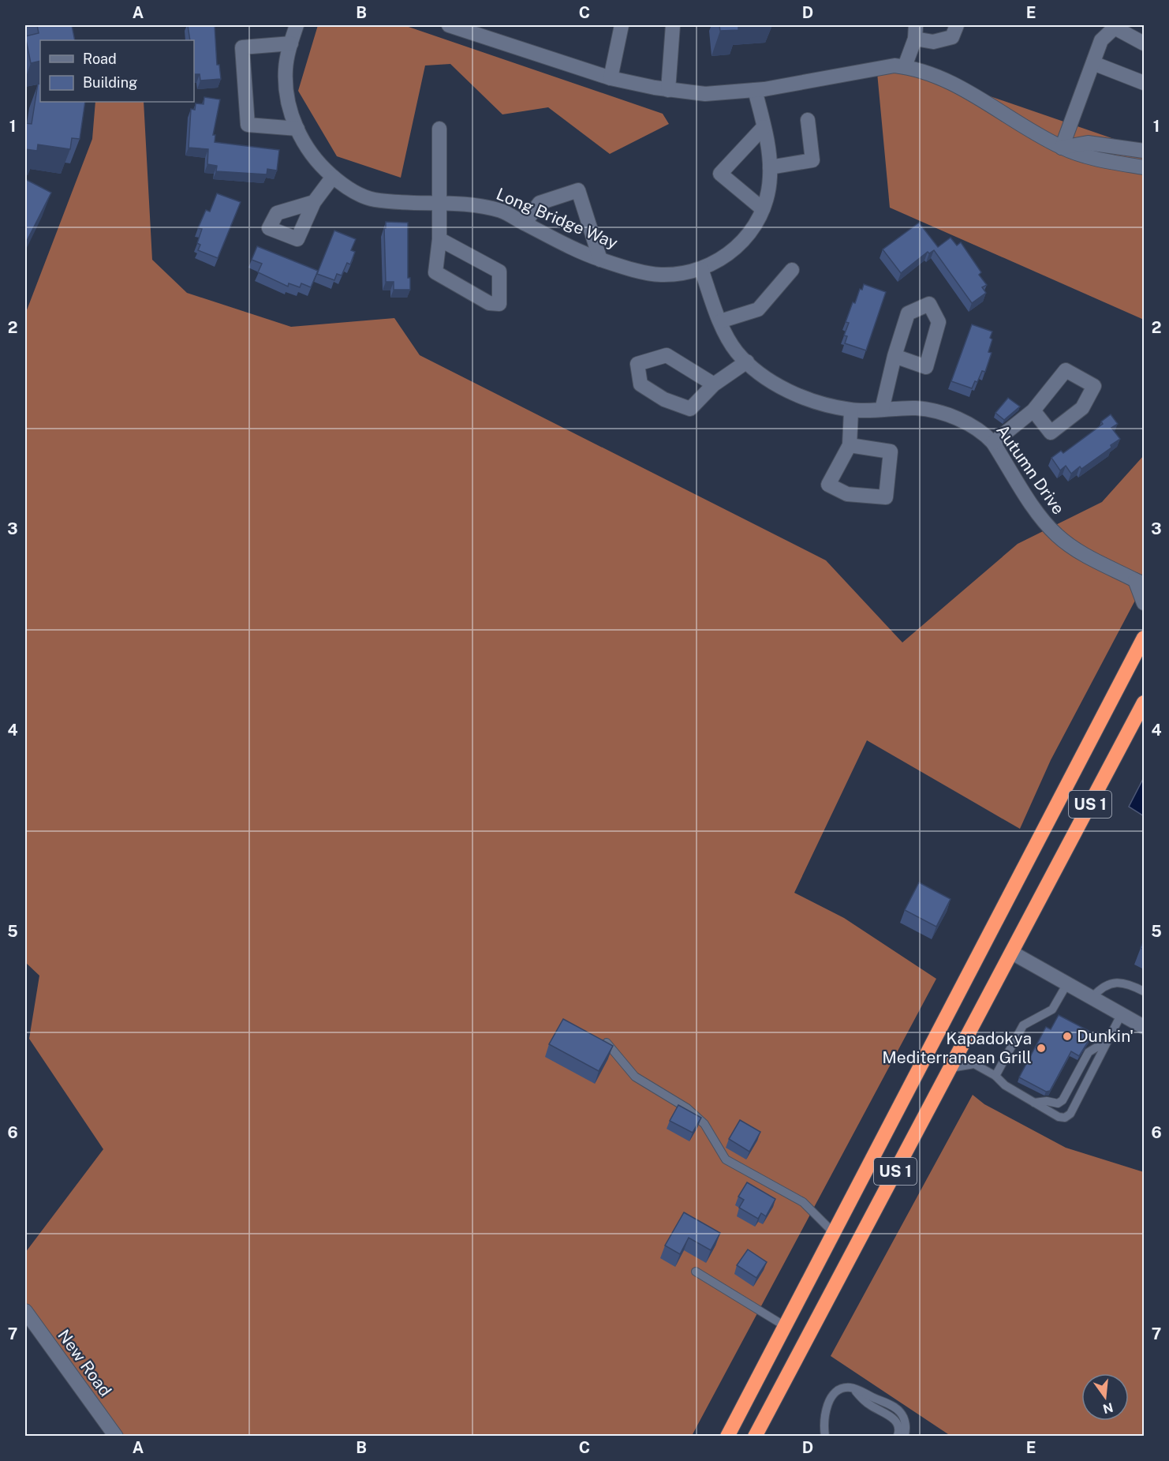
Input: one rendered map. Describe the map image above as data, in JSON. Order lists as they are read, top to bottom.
{
  "streets": {
    "highway": ["US 1"],
    "street": ["Long Bridge Way", "Autumn Drive", "New Road"]
  },
  "crossings": [
    ["Long Bridge Way", "Autumn Drive"]
  ],
  "places": ["Dunkin'", "Kapadokya Mediterranean Grill"],
  "legend": ["Road", "Building"],
  "north": "bottom",
  "grid": {
    "columns": [
      "A",
      "B",
      "C",
      "D",
      "E"
    ],
    "rows": [
      "1",
      "2",
      "3",
      "4",
      "5",
      "6",
      "7"
    ]
  }
}
